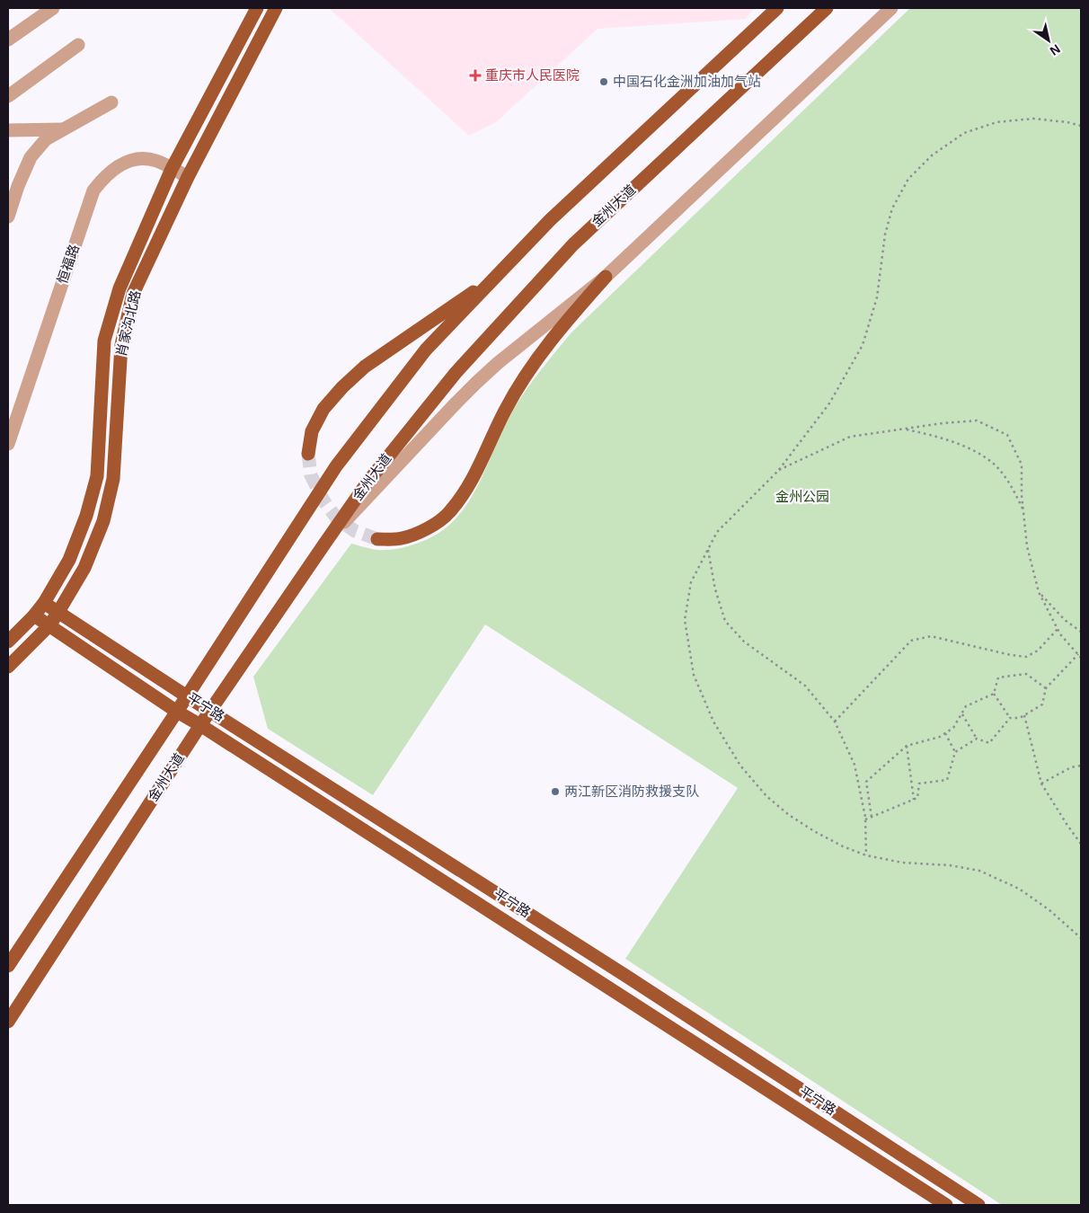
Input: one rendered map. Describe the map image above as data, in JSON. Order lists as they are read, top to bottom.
{
  "streets": {
    "main road": ["金州大道", "肖家沟北路", "平宁路"],
    "street": ["恒福路"]
  },
  "crossings": [
    ["金州大道", "平宁路"],
    ["恒福路", "肖家沟北路"],
    ["肖家沟北路", "平宁路"]
  ],
  "parks": ["金州公园"],
  "places": {
    "health": ["重庆市人民医院"],
    "other": ["中国石化金洲加油加气站", "两江新区消防救援支队"]
  },
  "north": "bottom right"
}
